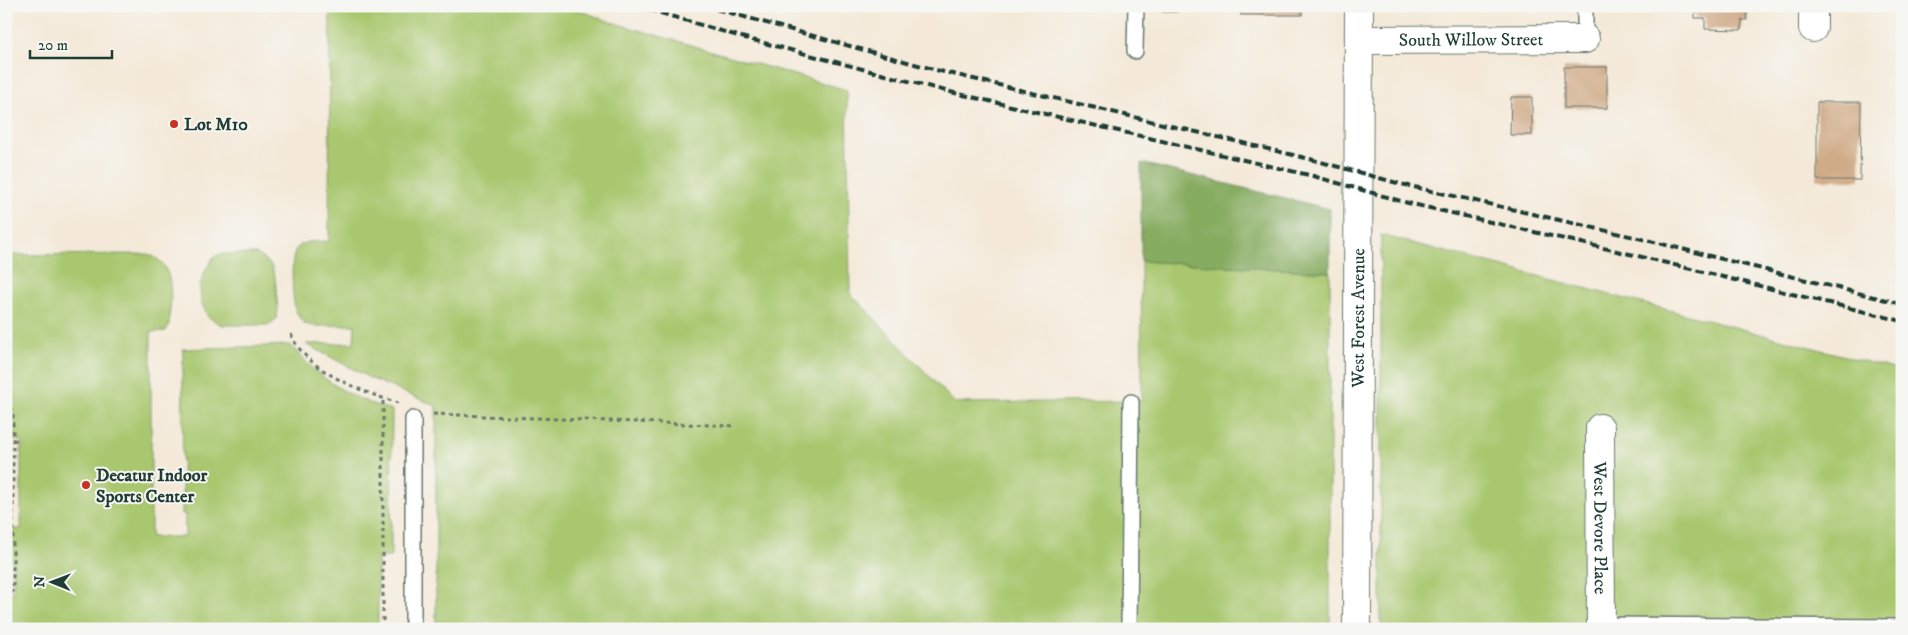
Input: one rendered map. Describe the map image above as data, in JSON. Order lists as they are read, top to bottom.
{
  "streets": {
    "street": ["South Willow Street", "West Forest Avenue", "West Devore Place"]
  },
  "crossings": [
    ["South Willow Street", "West Forest Avenue"]
  ],
  "places": ["Lot M10", "Decatur Indoor Sports Center"],
  "scale_bar": "20 m",
  "north": "left"
}
